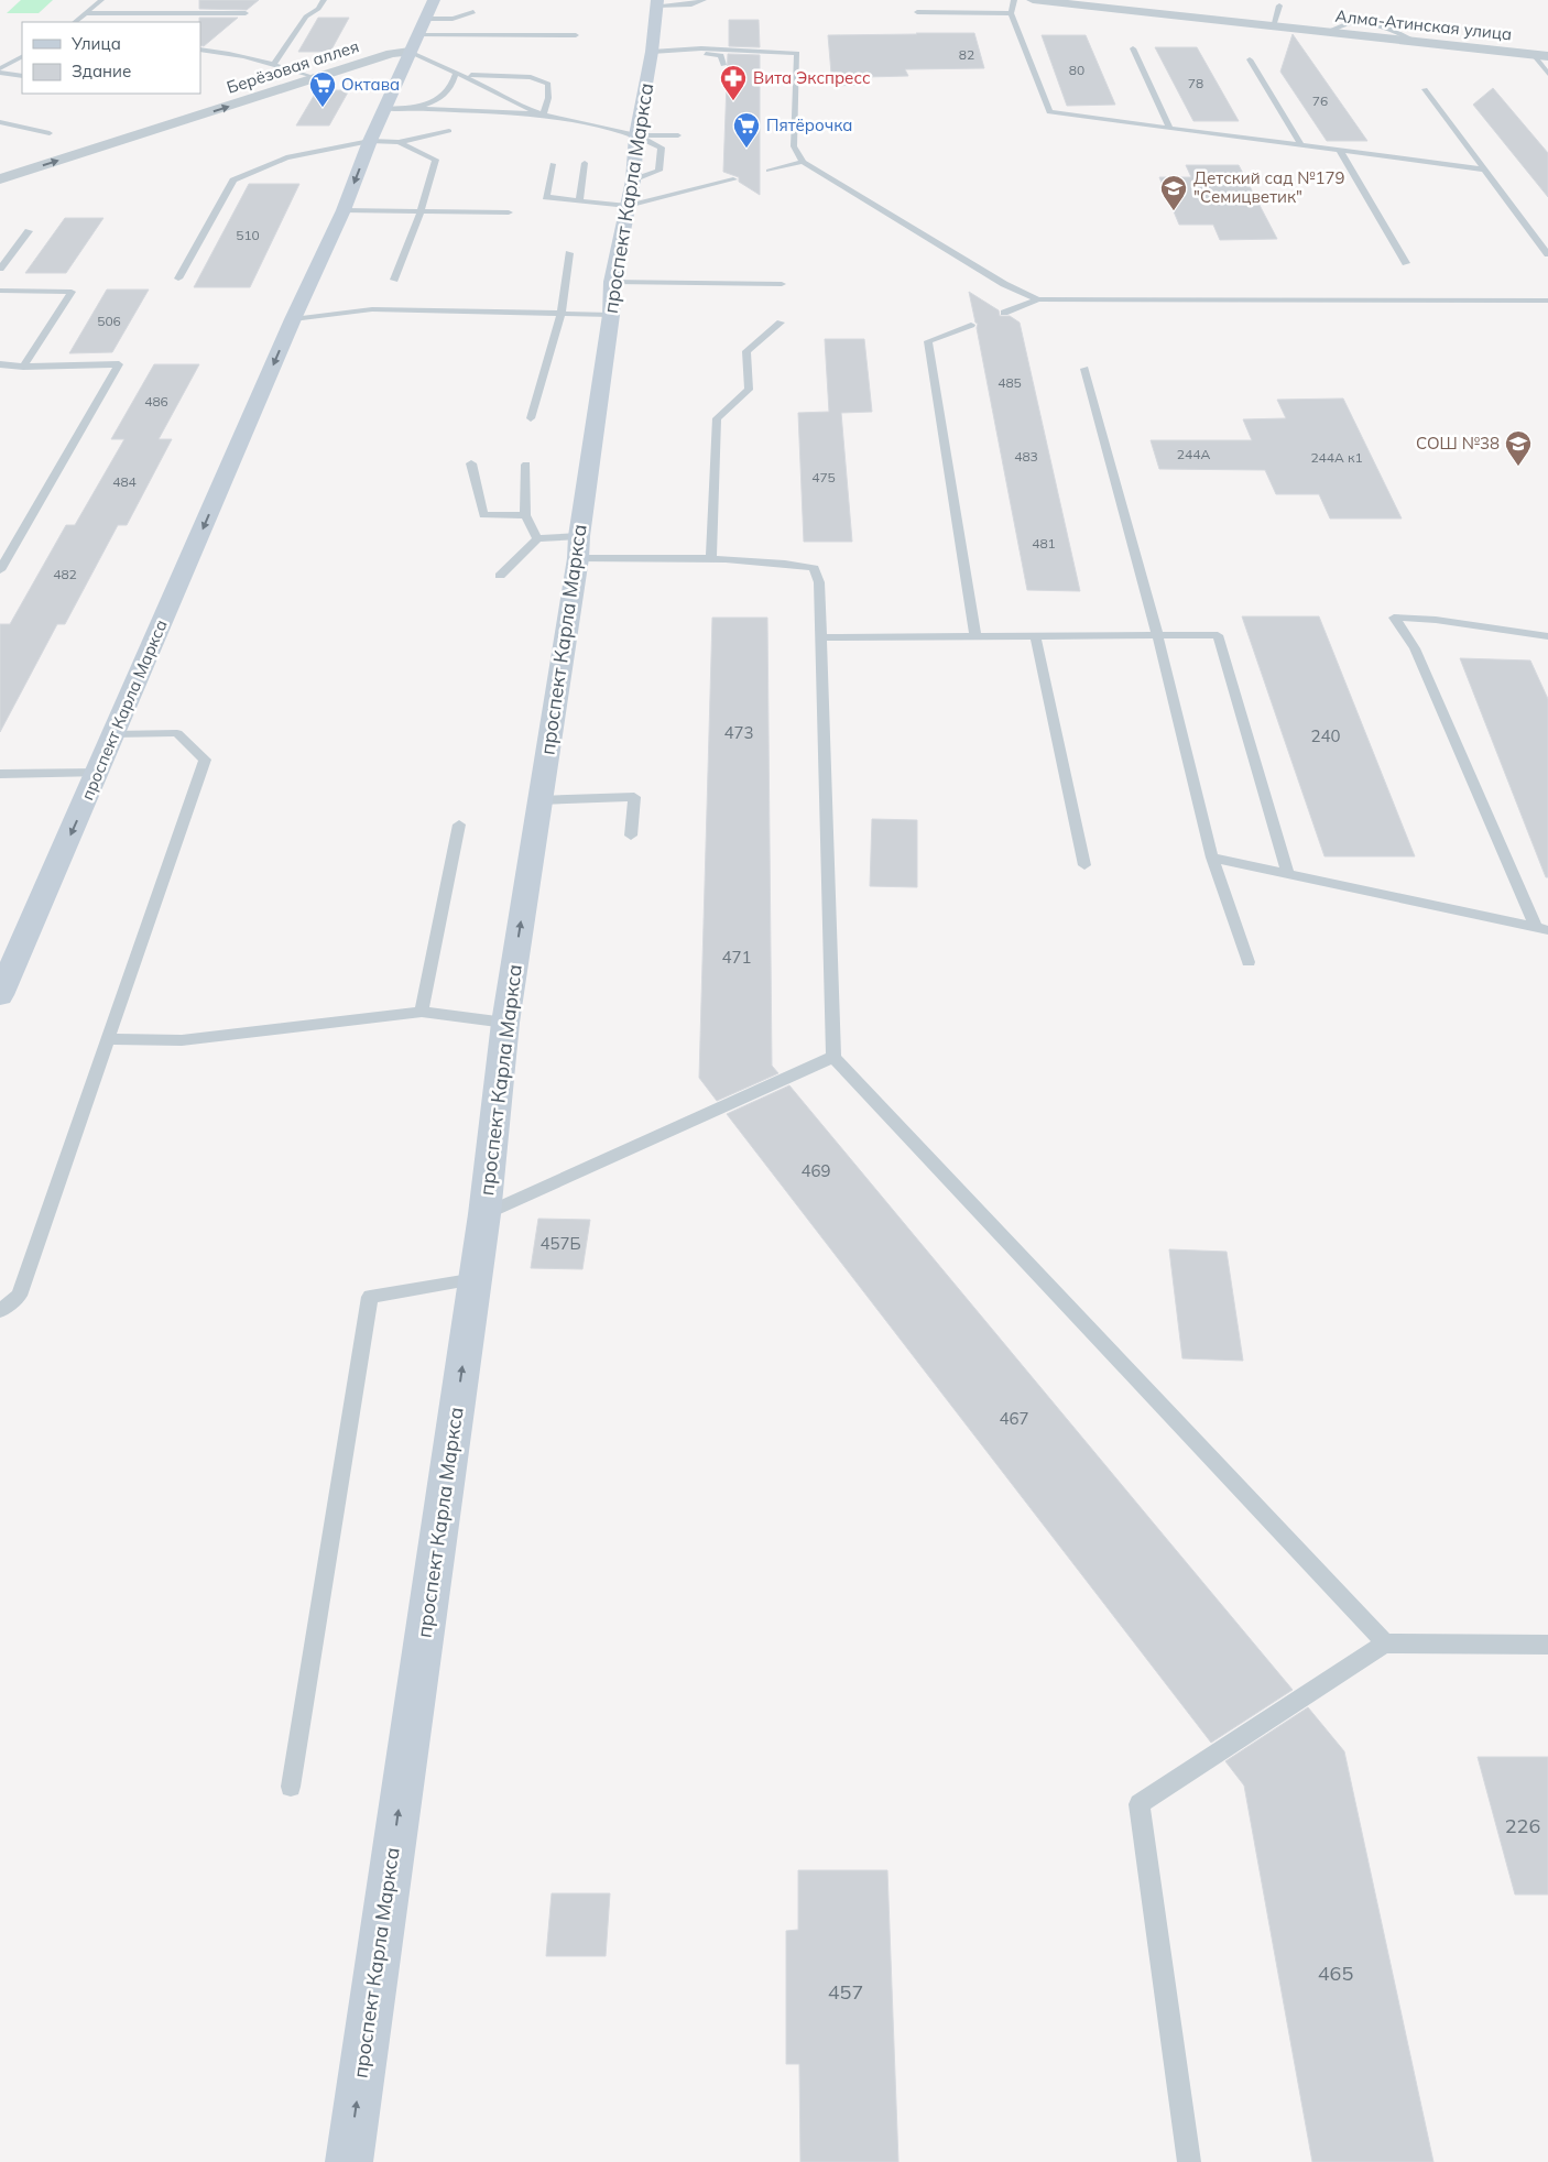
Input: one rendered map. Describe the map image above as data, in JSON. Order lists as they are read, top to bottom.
{
  "streets": {
    "main road": ["проспект Карла Маркса"],
    "street": ["Алма-Атинская улица", "Берёзовая аллея"]
  },
  "crossings": [
    ["Берёзовая аллея", "проспект Карла Маркса"]
  ],
  "one_way": ["Берёзовая аллея"],
  "places": {
    "pharmacy": ["Вита Экспресс"],
    "supermarket": ["Октава", "Пятёрочка"],
    "school or university": ["Детский сад №179 \"Семицветик\"", "СОШ №38"]
  },
  "house_numbers": [
    "82",
    "80",
    "78",
    "76",
    "510",
    "506",
    "485",
    "486",
    "244А",
    "483",
    "244А к1",
    "475",
    "484",
    "481",
    "482",
    "473",
    "240",
    "471",
    "469",
    "457Б",
    "467",
    "226",
    "465",
    "457"
  ],
  "legend": ["Улица", "Здание"]
}
